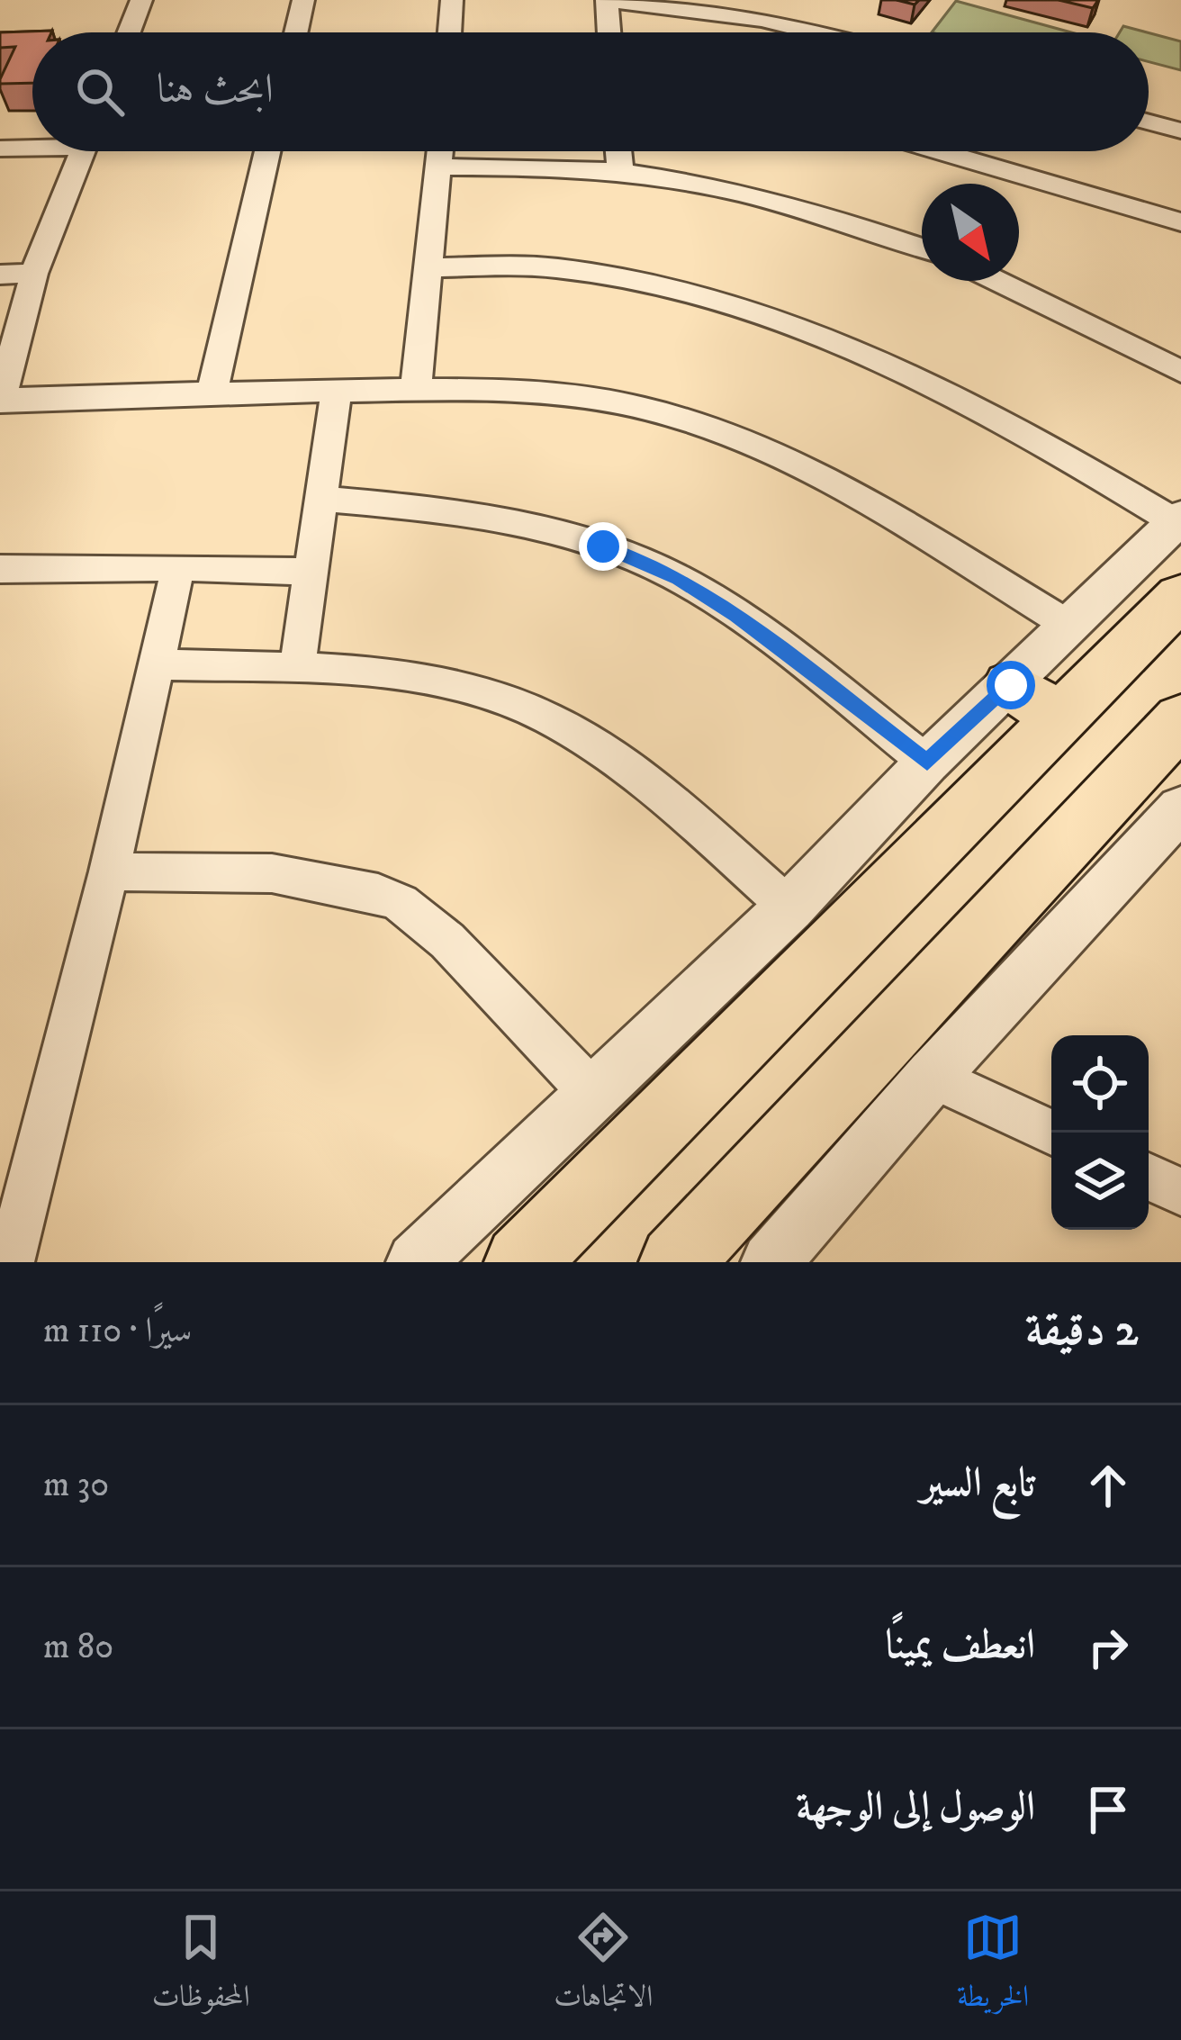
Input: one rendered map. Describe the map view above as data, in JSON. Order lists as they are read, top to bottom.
{
  "north": "bottom right",
  "page": {
    "search": "ابحث هنا",
    "heading": ["2 دقيقة", "سيرًا · 110 m"],
    "list": [
      ["تابع السير", "30 m"],
      ["انعطف يمينًا", "80 m"],
      "الوصول إلى الوجهة"
    ],
    "nav": ["الخريطة", "الاتجاهات", "المحفوظات"]
  }
}
